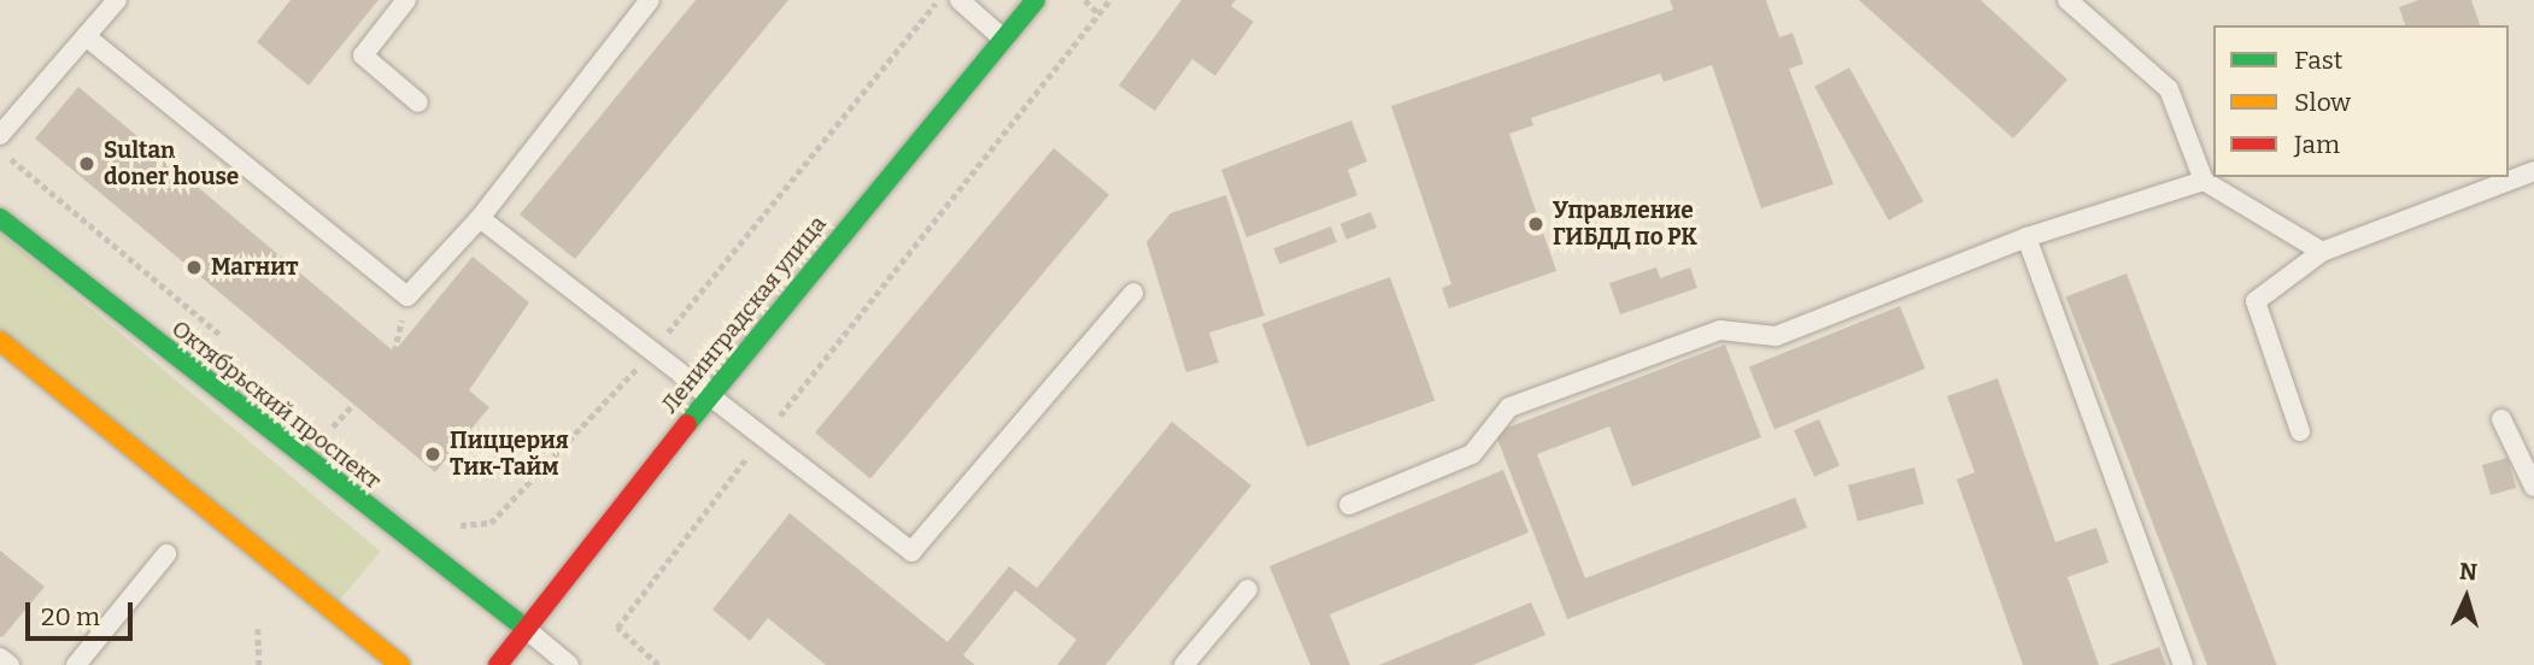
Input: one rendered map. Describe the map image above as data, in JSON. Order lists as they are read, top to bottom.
{
  "streets": {
    "main road": ["Ленинградская улица", "Октябрьский проспект"]
  },
  "crossings": [
    ["Ленинградская улица", "Октябрьский проспект"]
  ],
  "places": [
    "Sultan doner house",
    "Управление ГИБДД по РК",
    "Магнит",
    "Пиццерия Тик-Тайм"
  ],
  "legend": ["Fast", "Slow", "Jam"],
  "scale_bar": "20 m",
  "north": "top"
}
